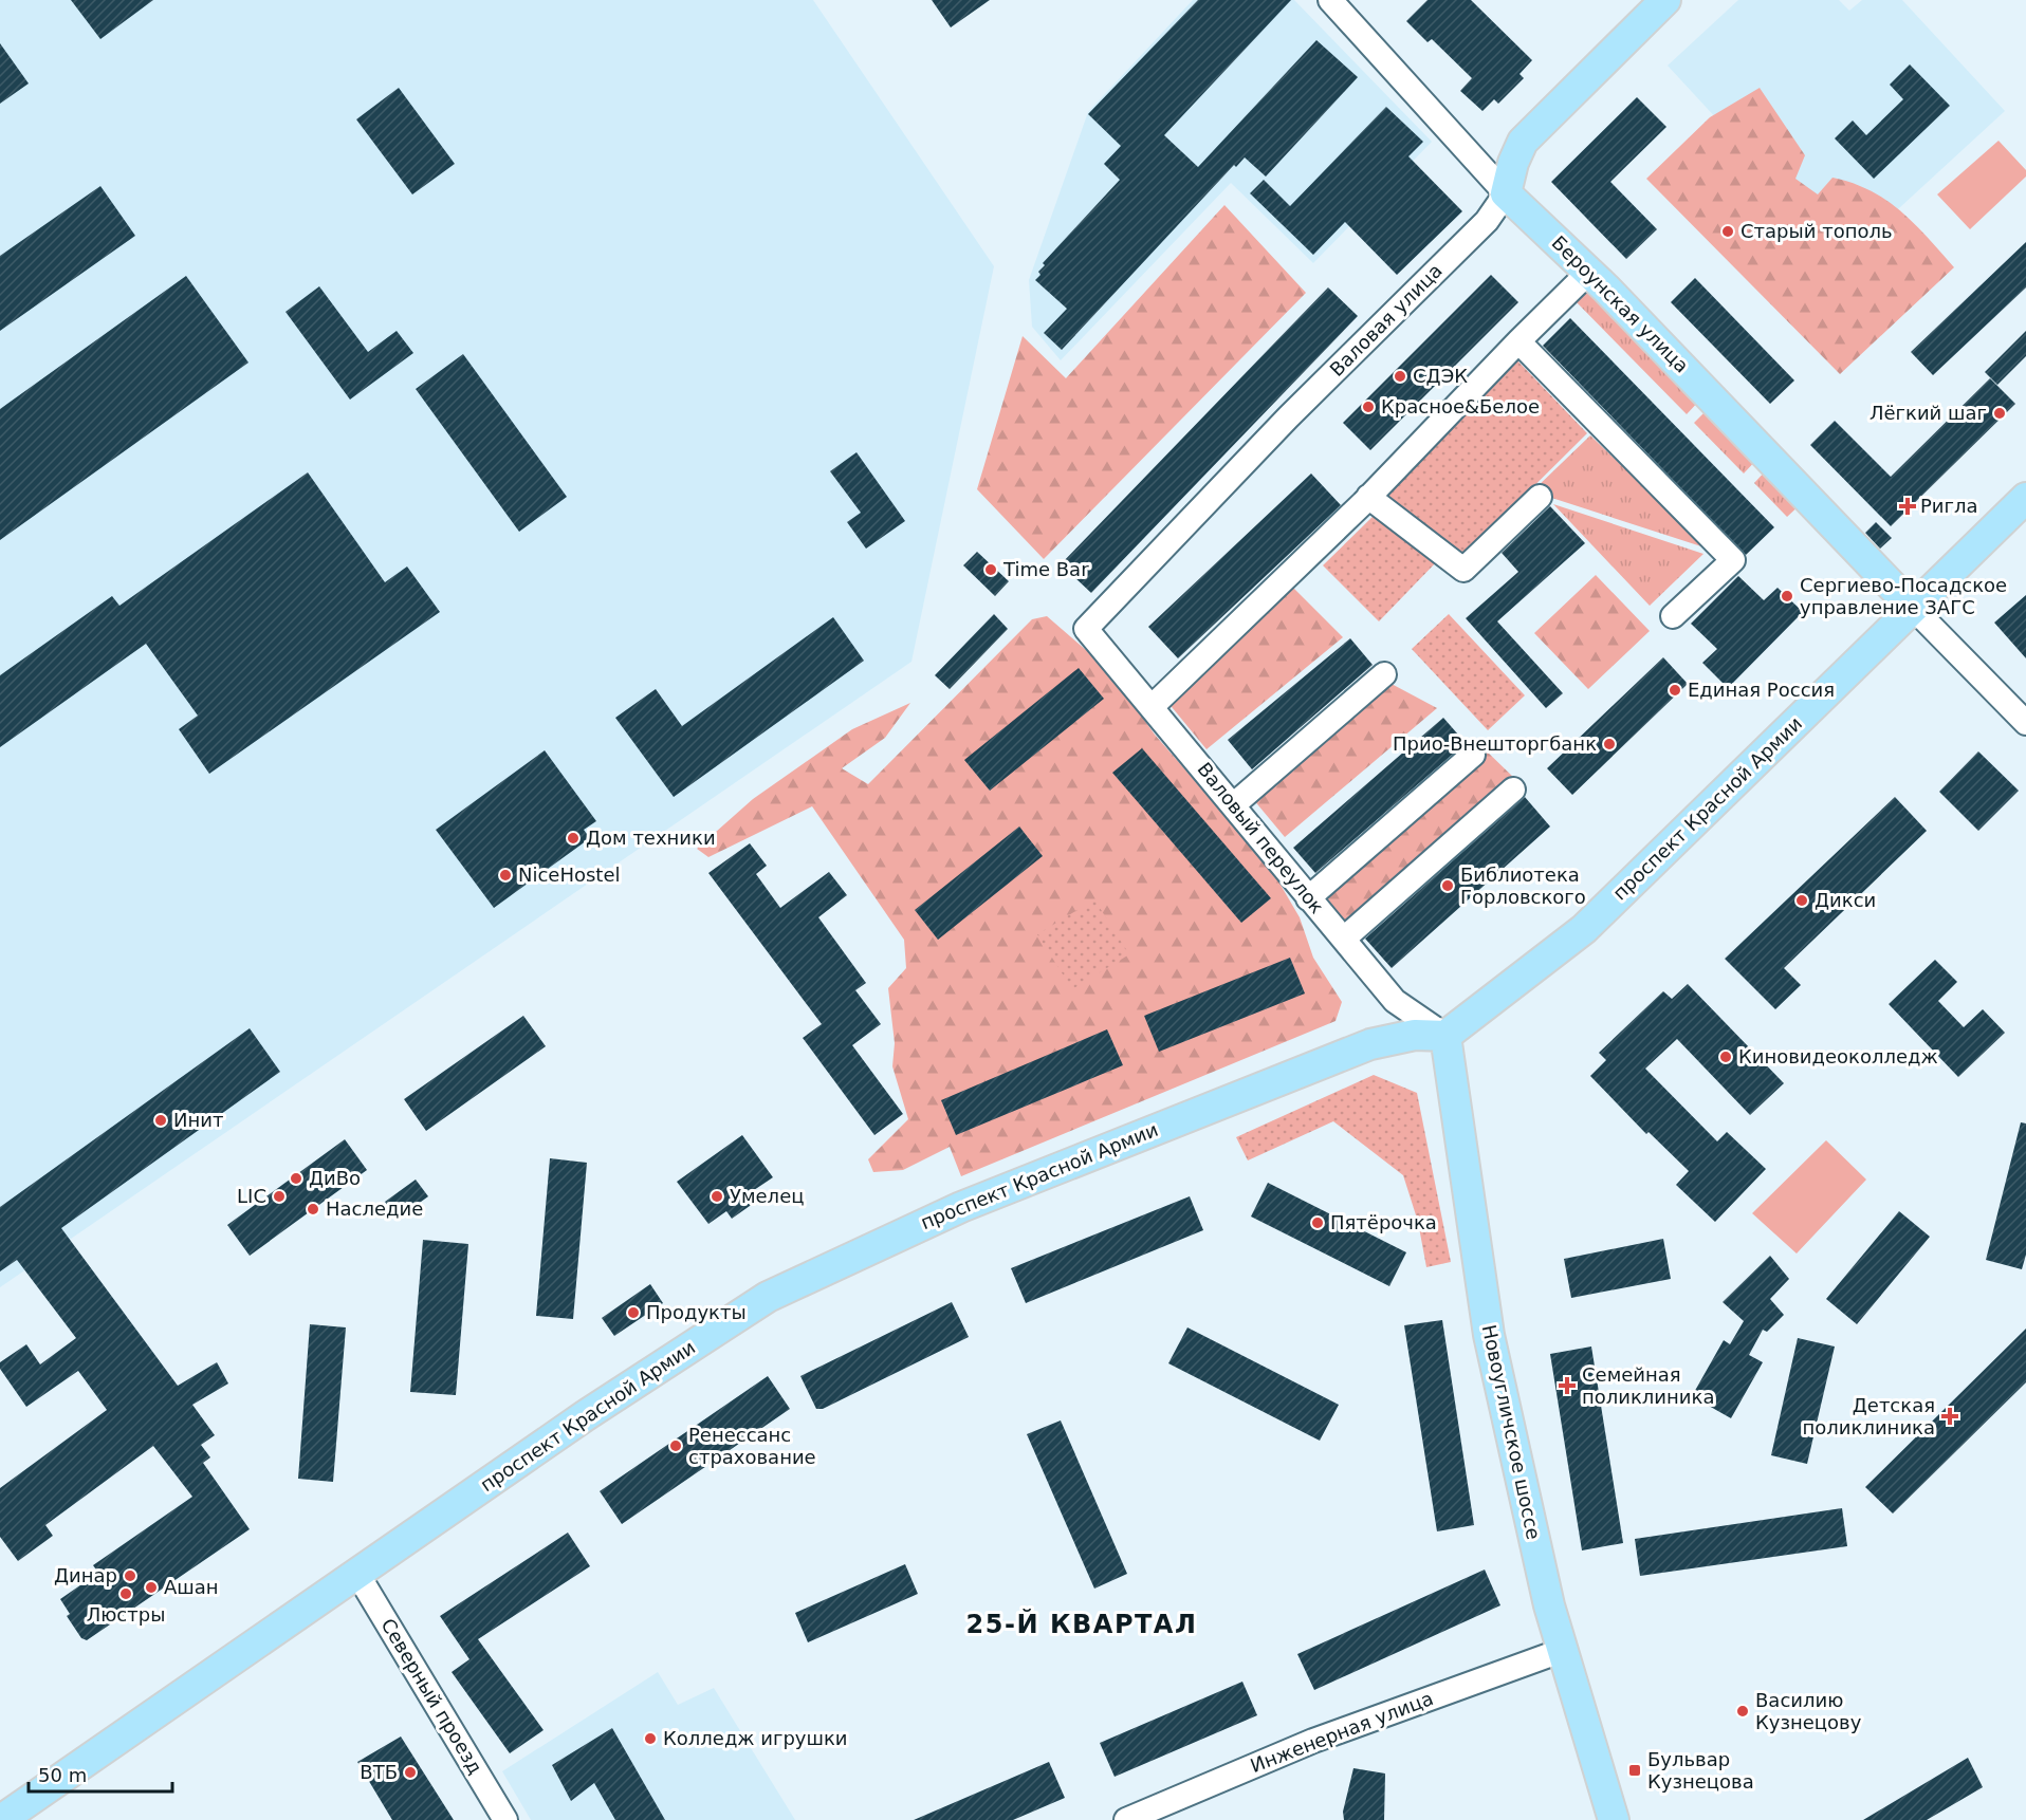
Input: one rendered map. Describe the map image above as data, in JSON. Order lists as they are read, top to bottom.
{
  "streets": {
    "main road": [
      "Бероунская улица",
      "Валовая улица",
      "проспект Красной Армии",
      "Новоугличское шоссе"
    ],
    "street": ["Валовый переулок", "Северный проезд", "Инженерная улица"]
  },
  "crossings": [
    ["Бероунская улица", "Валовая улица"],
    ["Бероунская улица", "проспект Красной Армии"],
    ["Валовая улица", "Валовый переулок"],
    ["проспект Красной Армии", "Валовый переулок"],
    ["проспект Красной Армии", "Новоугличское шоссе"],
    ["проспект Красной Армии", "Северный проезд"],
    ["Валовый переулок", "Новоугличское шоссе"],
    ["Новоугличское шоссе", "Инженерная улица"]
  ],
  "districts": ["25-Й КВАРТАЛ"],
  "places": {
    "other": [
      "Старый тополь",
      "СДЭК",
      "Красное&Белое",
      "Лёгкий шаг",
      "Time Bar",
      "Сергиево-Посадское управление ЗАГС",
      "Единая Россия",
      "Прио-Внешторгбанк",
      "Дом техники",
      "NiceHostel",
      "Библиотека Горловского",
      "Дикси",
      "Киновидеоколледж",
      "Инит",
      "ДиВо",
      "LIC",
      "Умелец",
      "Наследие",
      "Пятёрочка",
      "Продукты",
      "Ренессанс страхование",
      "Динар",
      "Ашан",
      "Люстры",
      "Василию Кузнецову",
      "Колледж игрушки",
      "ВТБ"
    ],
    "health": ["Ригла", "Семейная поликлиника", "Детская поликлиника"],
    "transit": ["Бульвар Кузнецова"]
  },
  "scale_bar": "50 m"
}
